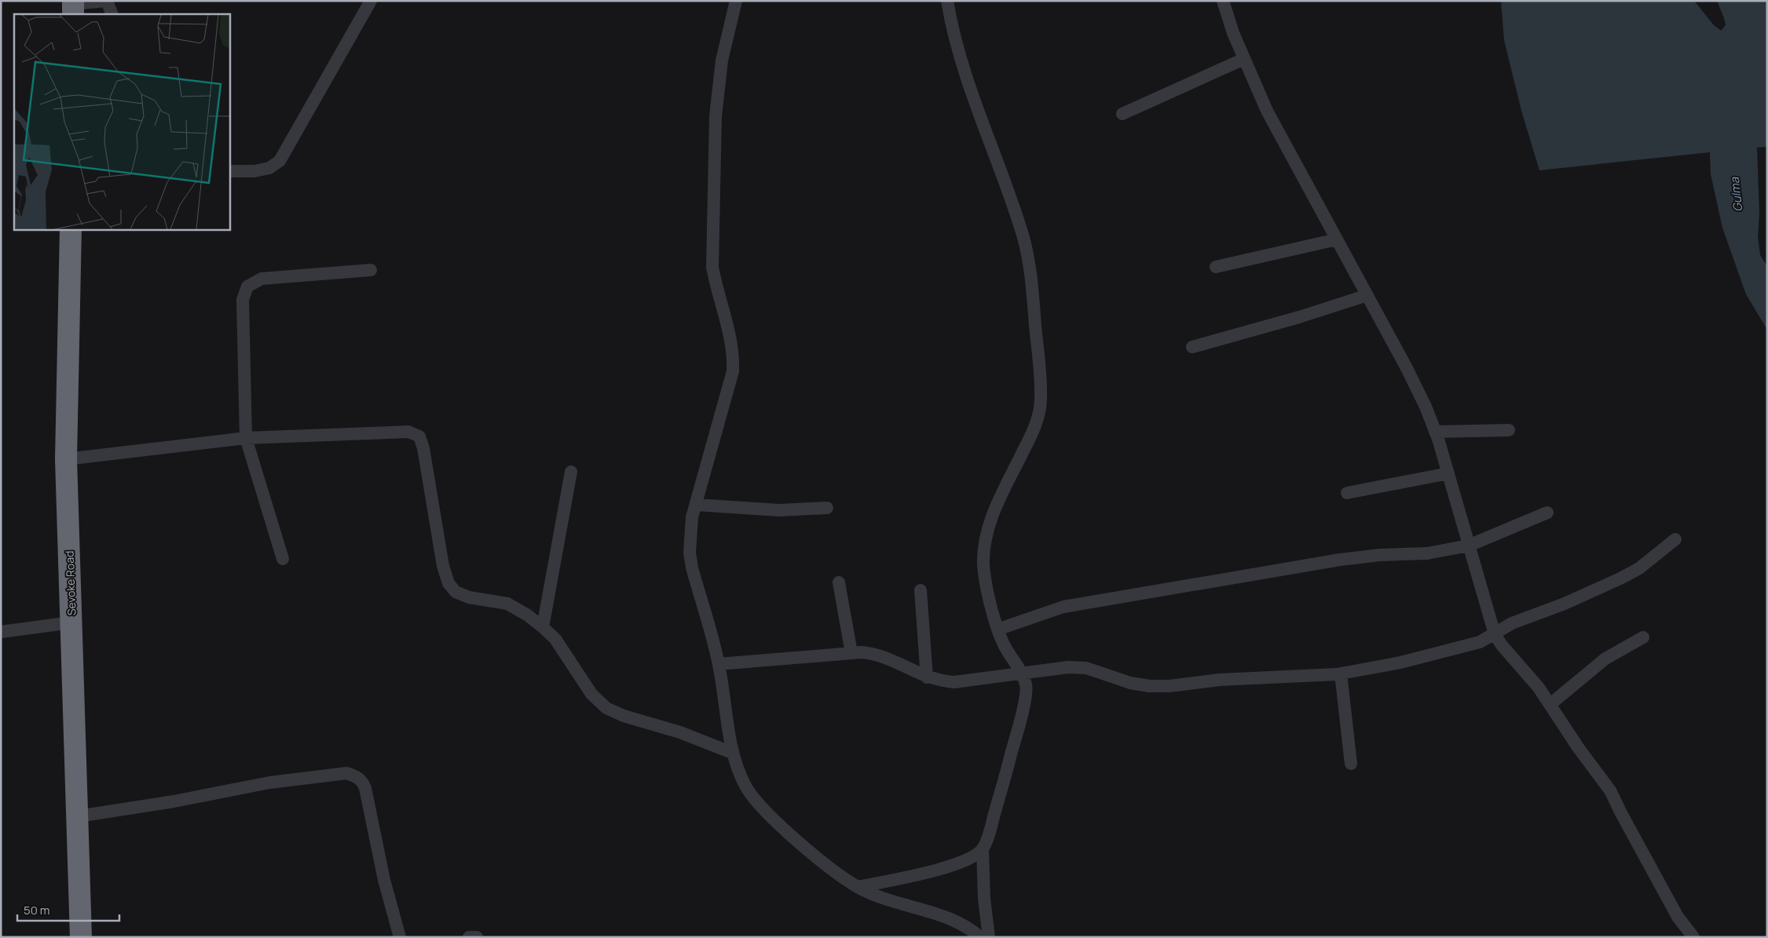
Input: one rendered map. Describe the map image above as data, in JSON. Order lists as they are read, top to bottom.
{
  "streets": {
    "highway": ["Sevoke Road"]
  },
  "water": ["Gulma"],
  "scale_bar": "50 m"
}
